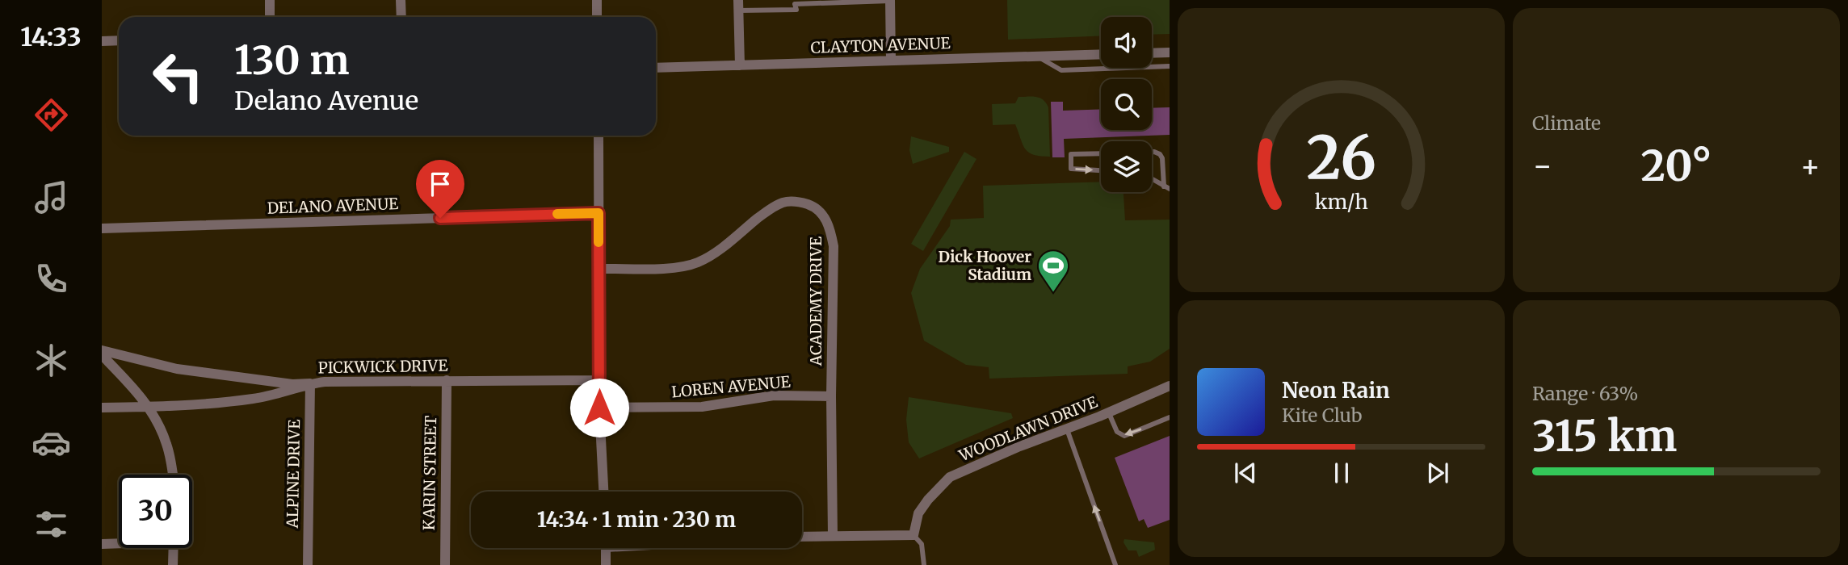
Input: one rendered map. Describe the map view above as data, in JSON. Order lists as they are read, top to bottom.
{
  "streets": {
    "street": [
      "CLAYTON AVENUE",
      "DELANO AVENUE",
      "ACADEMY DRIVE",
      "PICKWICK DRIVE",
      "LOREN AVENUE",
      "WOODLAWN DRIVE",
      "KARIN STREET",
      "ALPINE DRIVE"
    ]
  },
  "crossings": [
    ["ACADEMY DRIVE", "LOREN AVENUE"],
    ["PICKWICK DRIVE", "KARIN STREET"],
    ["PICKWICK DRIVE", "ALPINE DRIVE"]
  ],
  "places": {
    "sports": ["Dick Hoover Stadium"]
  },
  "page": {
    "tabs": "14:33",
    "tile": [
      "Climate",
      ["Range · 63%", "315 km"]
    ],
    "turn": ["130 m", "Delano Avenue"],
    "heat": ["−", "20°", "+"],
    "song": ["Neon Rain", "Kite Club"],
    "limit": "30",
    "trip": "14:34 · 1 min · 230 m",
    "gauge": ["26", "km/h"]
  }
}
